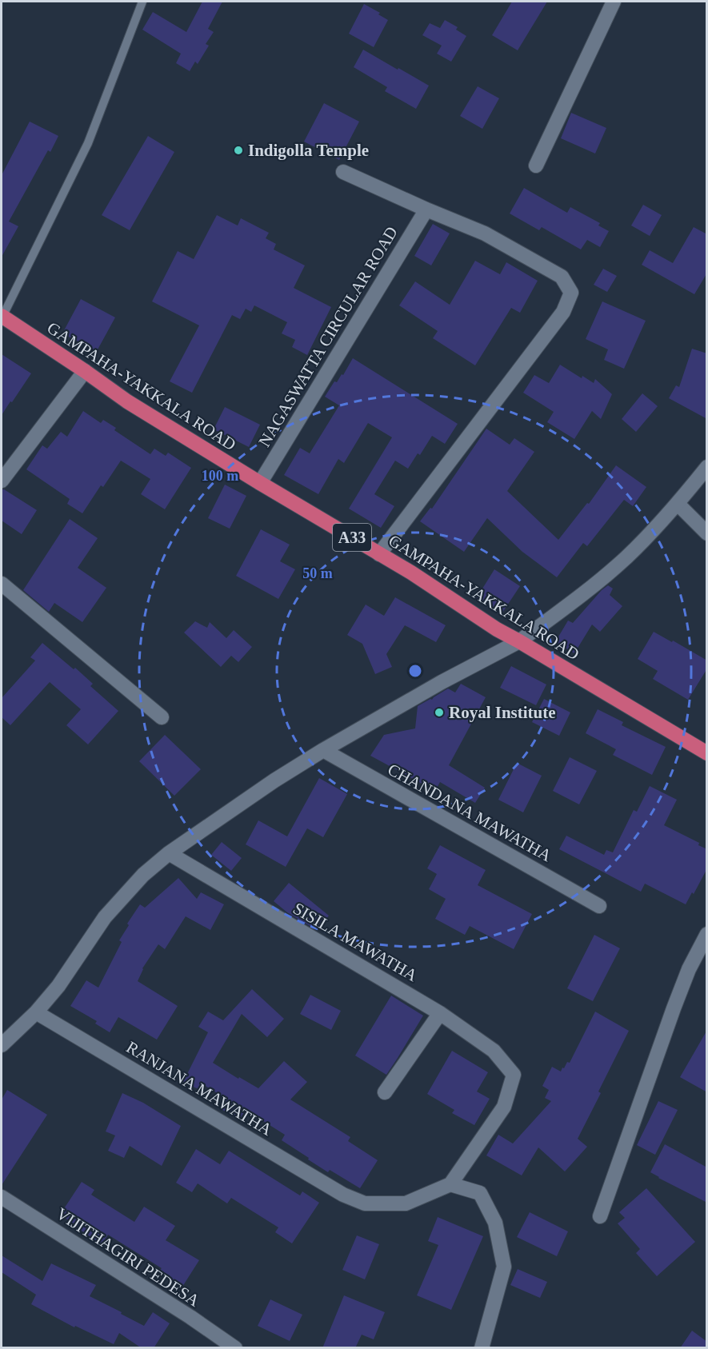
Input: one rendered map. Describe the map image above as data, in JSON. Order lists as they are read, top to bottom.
{
  "streets": {
    "highway": ["GAMPAHA-YAKKALA ROAD", "A33"],
    "street": [
      "NAGASWATTA CIRCULAR ROAD",
      "CHANDANA MAWATHA",
      "SISILA MAWATHA",
      "RANJANA MAWATHA",
      "VIJITHAGIRI PEDESA"
    ]
  },
  "crossings": [
    ["NAGASWATTA CIRCULAR ROAD", "GAMPAHA-YAKKALA ROAD"],
    ["SISILA MAWATHA", "RANJANA MAWATHA"]
  ],
  "places": ["Indigolla Temple", "Royal Institute"],
  "rings": ["100 m", "50 m"]
}
